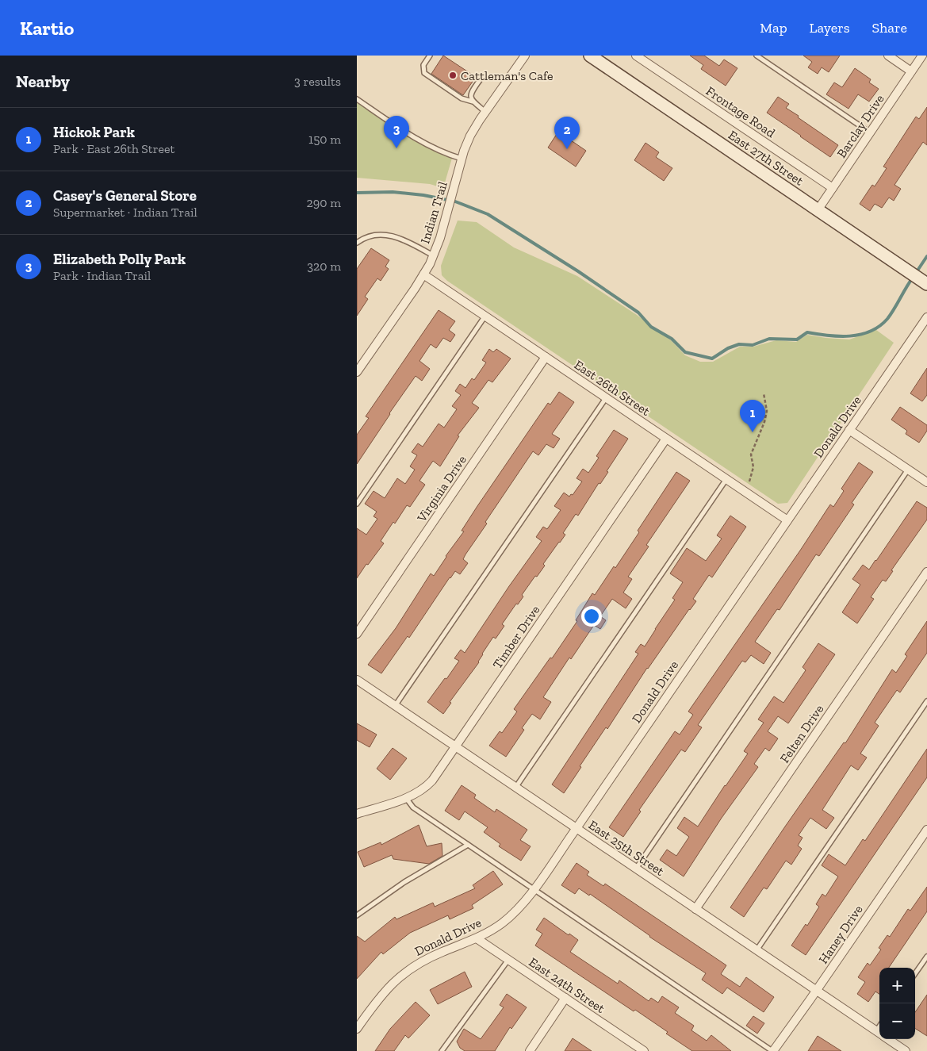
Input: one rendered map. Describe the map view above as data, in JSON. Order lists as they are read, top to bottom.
{
  "streets": {
    "main road": ["East 27th Street"],
    "street": [
      "Frontage Road",
      "Barclay Drive",
      "Indian Trail",
      "East 26th Street",
      "Donald Drive",
      "Virginia Drive",
      "Timber Drive",
      "Felten Drive",
      "East 25th Street",
      "Haney Drive",
      "East 24th Street"
    ]
  },
  "crossings": [
    ["Frontage Road", "Barclay Drive"],
    ["Barclay Drive", "East 27th Street"],
    ["Indian Trail", "East 26th Street"],
    ["East 26th Street", "Donald Drive"],
    ["East 26th Street", "Virginia Drive"],
    ["East 26th Street", "Timber Drive"],
    ["Donald Drive", "East 25th Street"],
    ["Donald Drive", "East 24th Street"],
    ["Timber Drive", "East 25th Street"],
    ["Felten Drive", "East 25th Street"],
    ["East 25th Street", "Haney Drive"]
  ],
  "places": ["Cattleman's Cafe"],
  "page": {
    "header": "Kartio",
    "nav": ["Map", "Layers", "Share"],
    "heading": ["Nearby", "3 results"],
    "list": [
      {
        "mark": "1",
        "name": "Hickok Park",
        "note": "Park · East 26th Street",
        "value": "150 m"
      },
      {
        "mark": "2",
        "name": "Casey's General Store",
        "note": "Supermarket · Indian Trail",
        "value": "290 m"
      },
      {
        "mark": "3",
        "name": "Elizabeth Polly Park",
        "note": "Park · Indian Trail",
        "value": "320 m"
      }
    ],
    "pins": ["3", "2", "1"],
    "map_buttons": ["+", "−"]
  }
}
